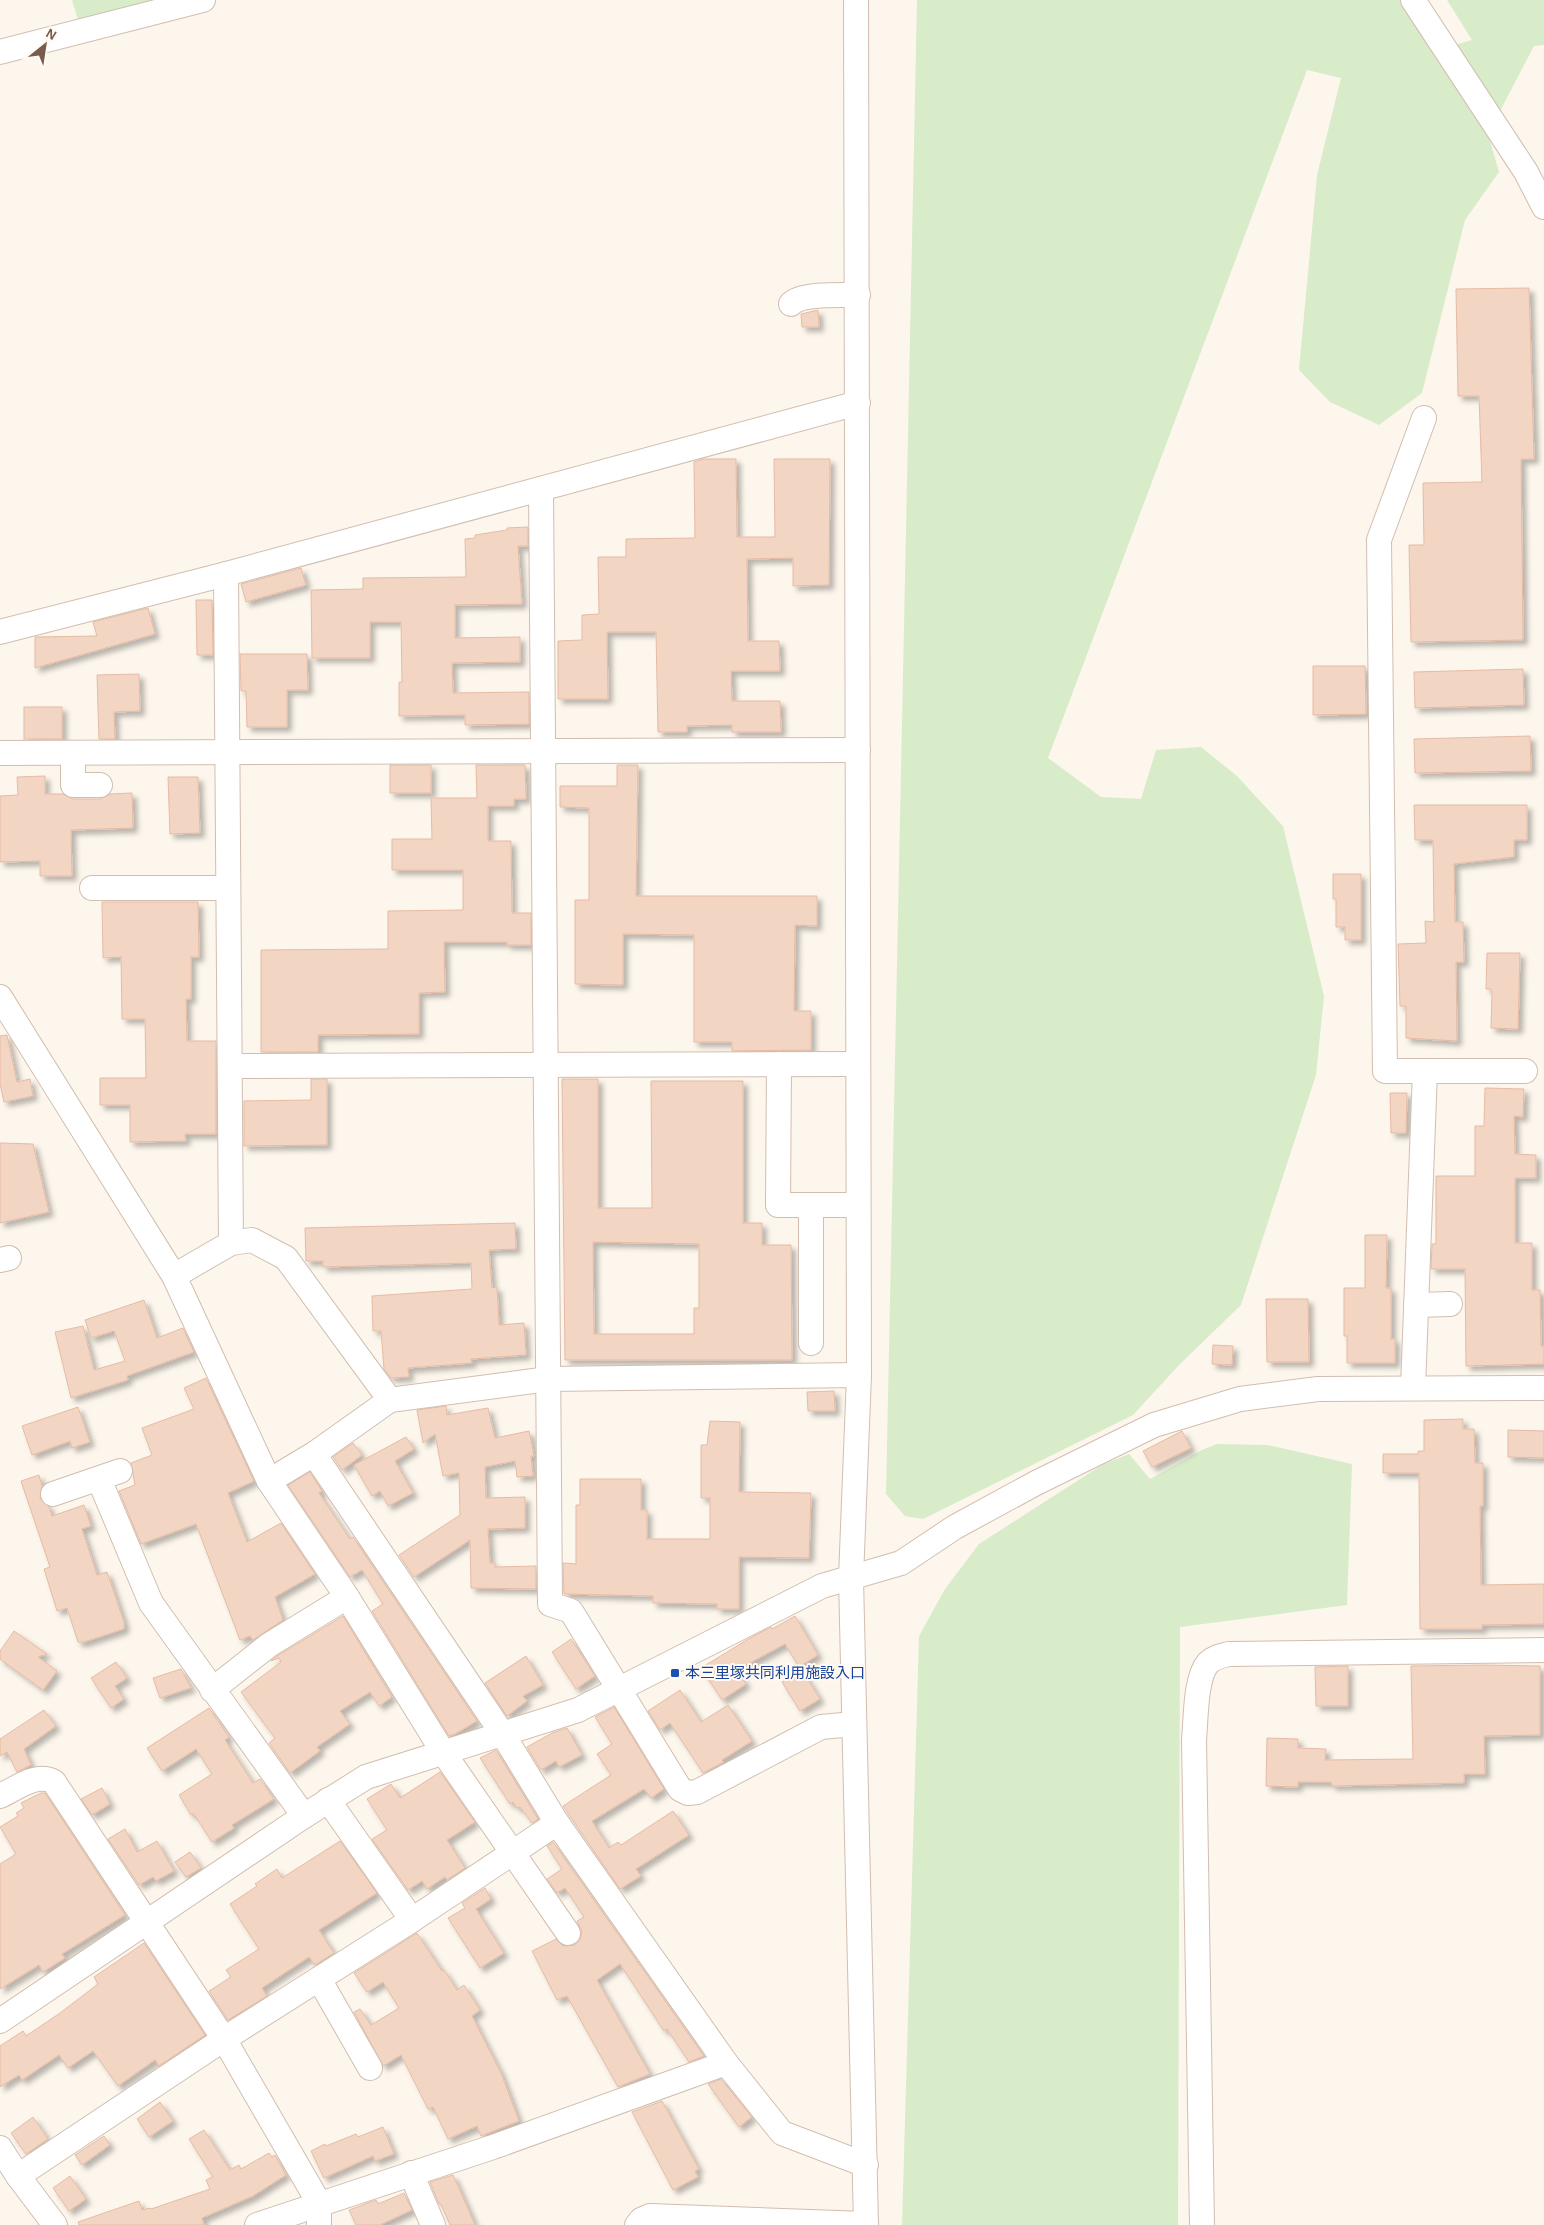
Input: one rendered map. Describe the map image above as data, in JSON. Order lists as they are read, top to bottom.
{
  "places": {
    "transit": ["本三里塚共同利用施設入口"]
  },
  "north": "top right"
}
